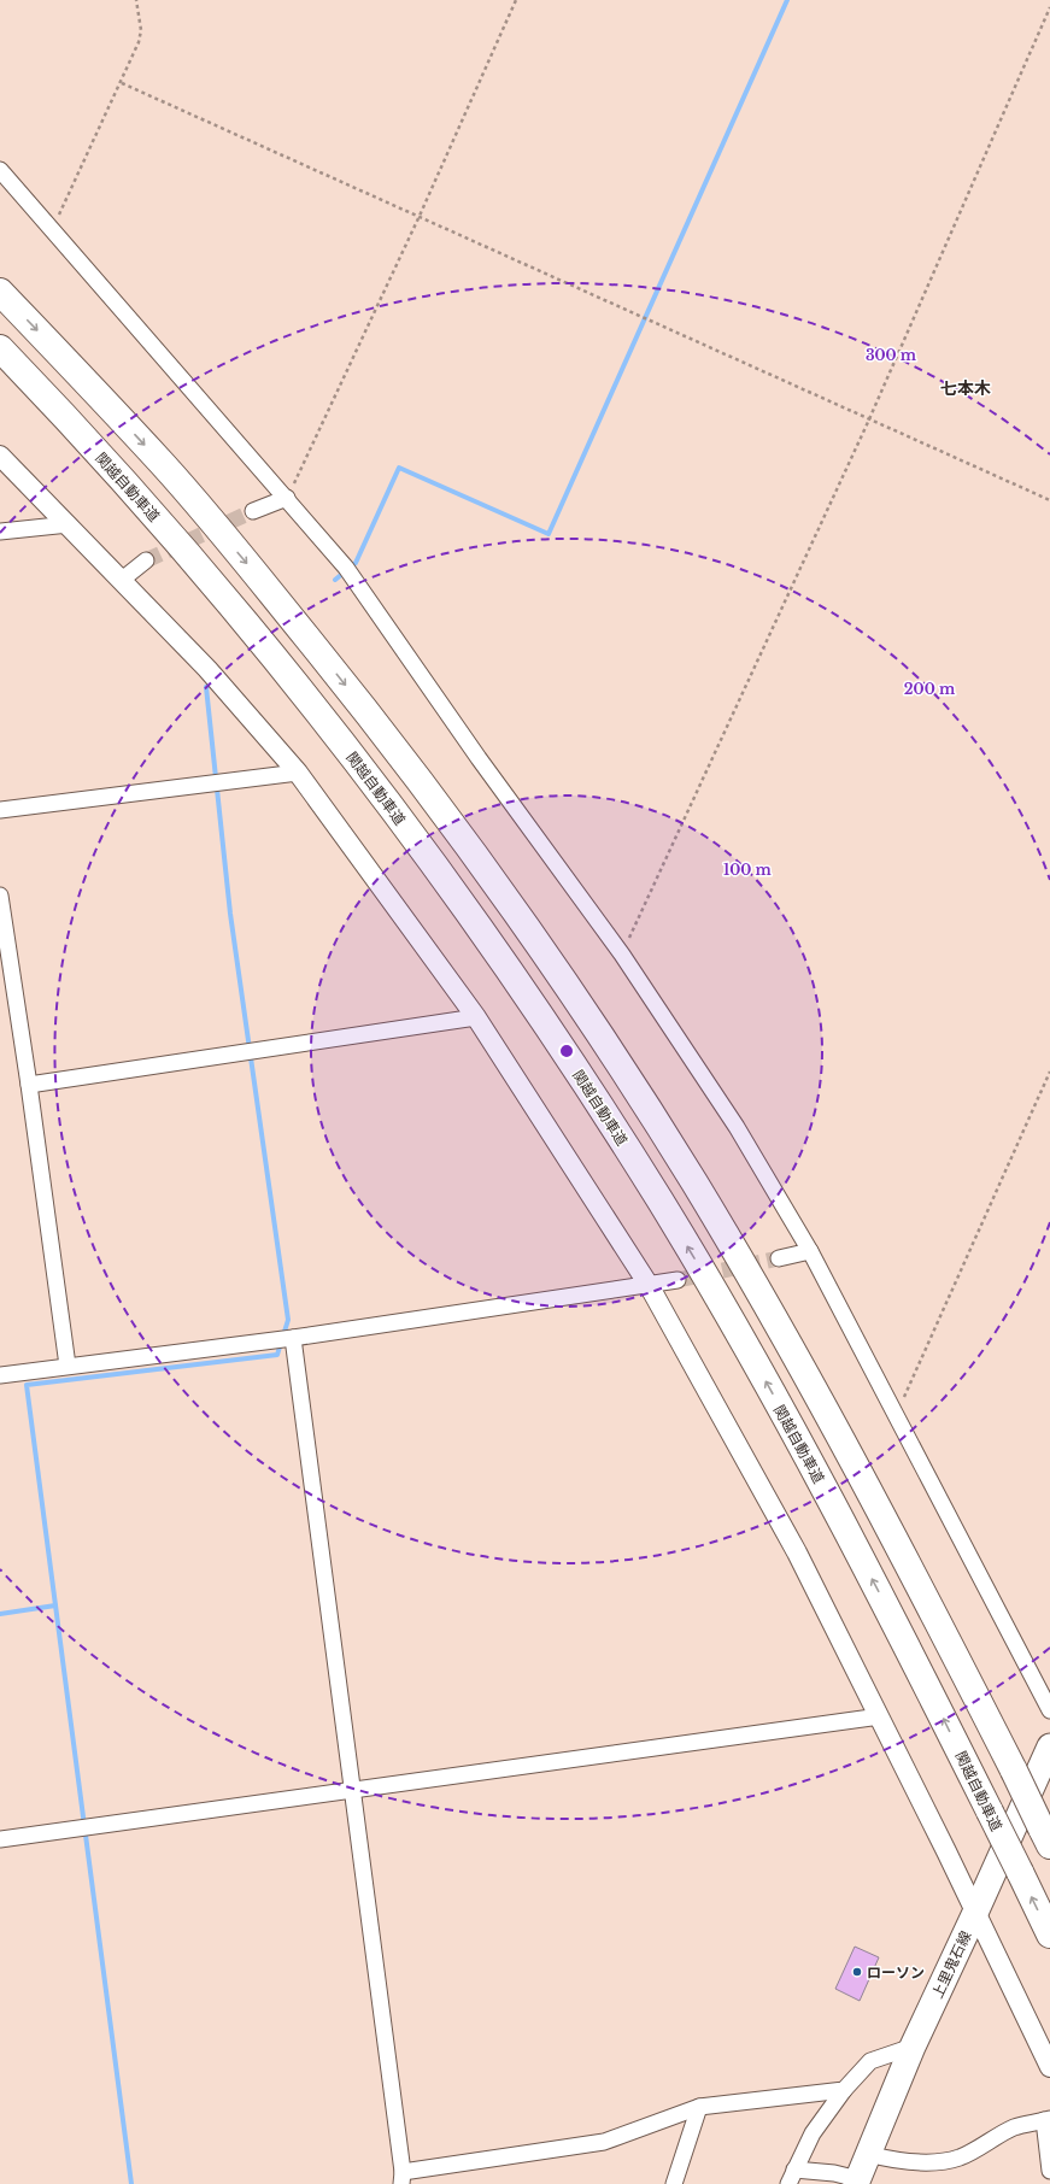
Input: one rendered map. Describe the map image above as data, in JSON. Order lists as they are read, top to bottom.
{
  "streets": {
    "highway": ["関越自動車道"],
    "main road": ["上里鬼石線"]
  },
  "districts": ["七本木"],
  "places": ["ローソン"],
  "rings": ["300 m", "200 m", "100 m"]
}
